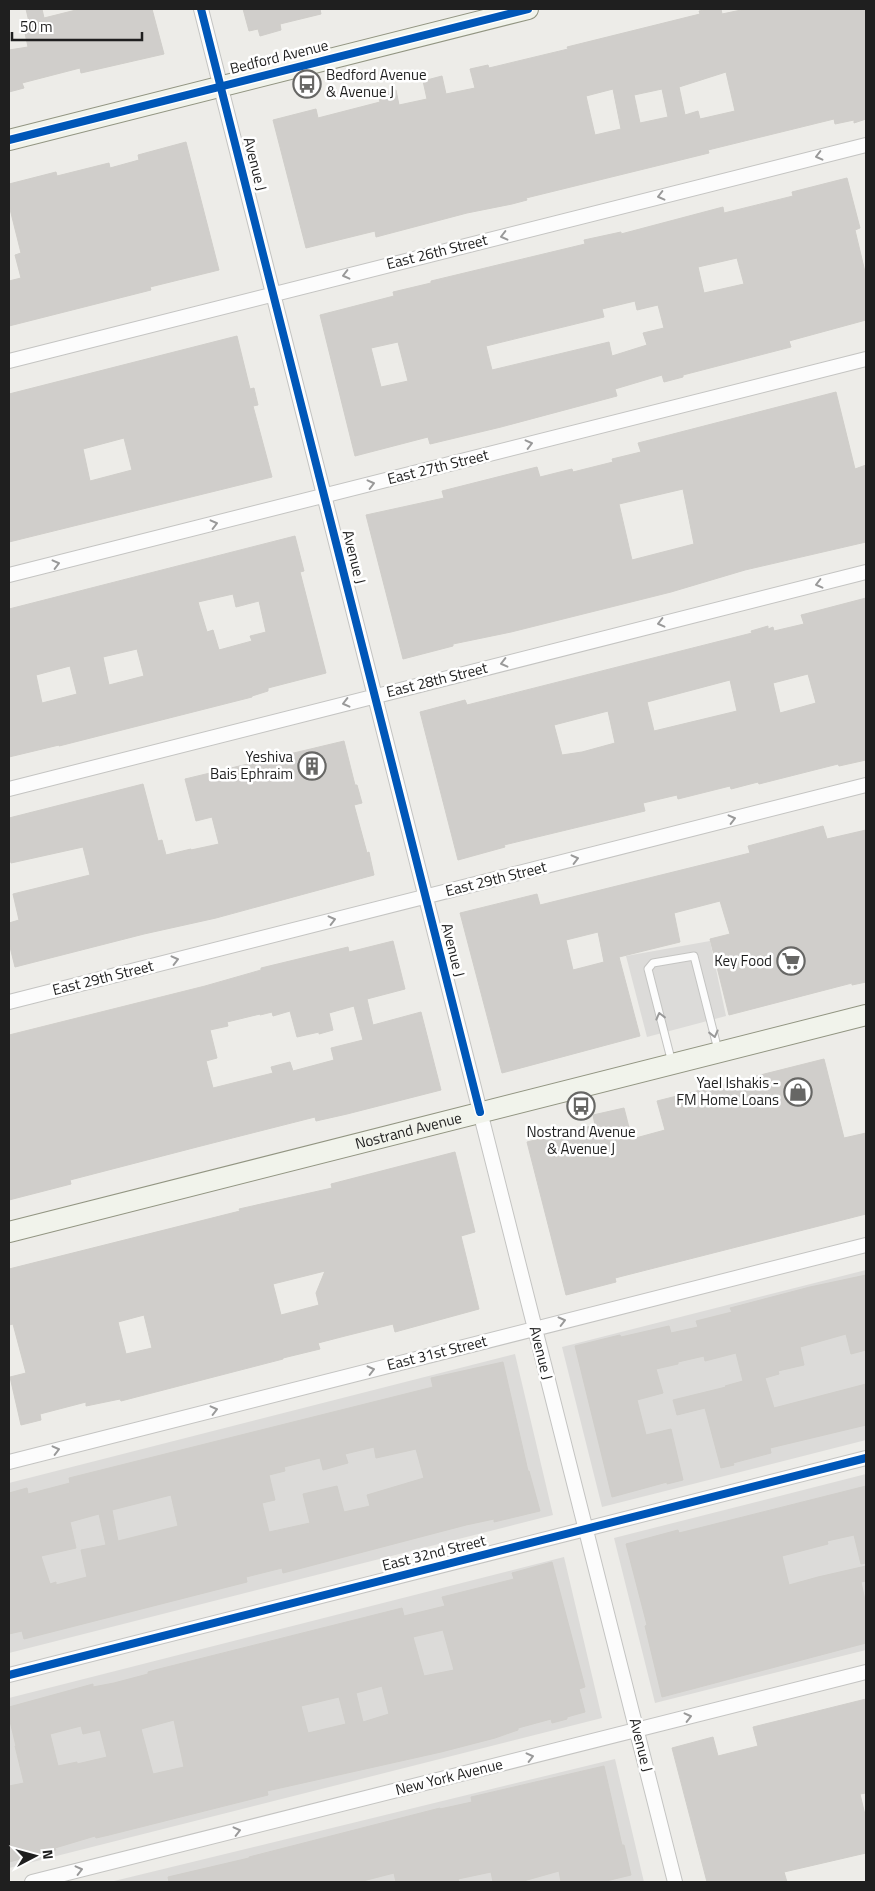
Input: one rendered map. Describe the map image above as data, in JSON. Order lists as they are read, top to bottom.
{
  "streets": {
    "main road": ["Bedford Avenue", "Nostrand Avenue"],
    "street": [
      "Avenue J",
      "East 26th Street",
      "East 27th Street",
      "East 28th Street",
      "East 29th Street",
      "East 31st Street",
      "East 32nd Street",
      "New York Avenue"
    ]
  },
  "crossings": [
    ["Bedford Avenue", "Avenue J"],
    ["Avenue J", "East 26th Street"],
    ["Avenue J", "East 27th Street"],
    ["Avenue J", "East 28th Street"],
    ["Avenue J", "East 29th Street"],
    ["Avenue J", "Nostrand Avenue"],
    ["Avenue J", "East 31st Street"],
    ["Avenue J", "East 32nd Street"],
    ["Avenue J", "New York Avenue"]
  ],
  "one_way": [
    "East 26th Street",
    "East 27th Street",
    "East 28th Street",
    "East 29th Street",
    "East 31st Street",
    "New York Avenue"
  ],
  "places": {
    "bus stop": ["Bedford Avenue & Avenue J", "Nostrand Avenue & Avenue J"],
    "building": ["Yeshiva Bais Ephraim"],
    "supermarket": ["Key Food"],
    "shop": ["Yael Ishakis - FM Home Loans"]
  },
  "scale_bar": "50 m",
  "north": "right"
}
